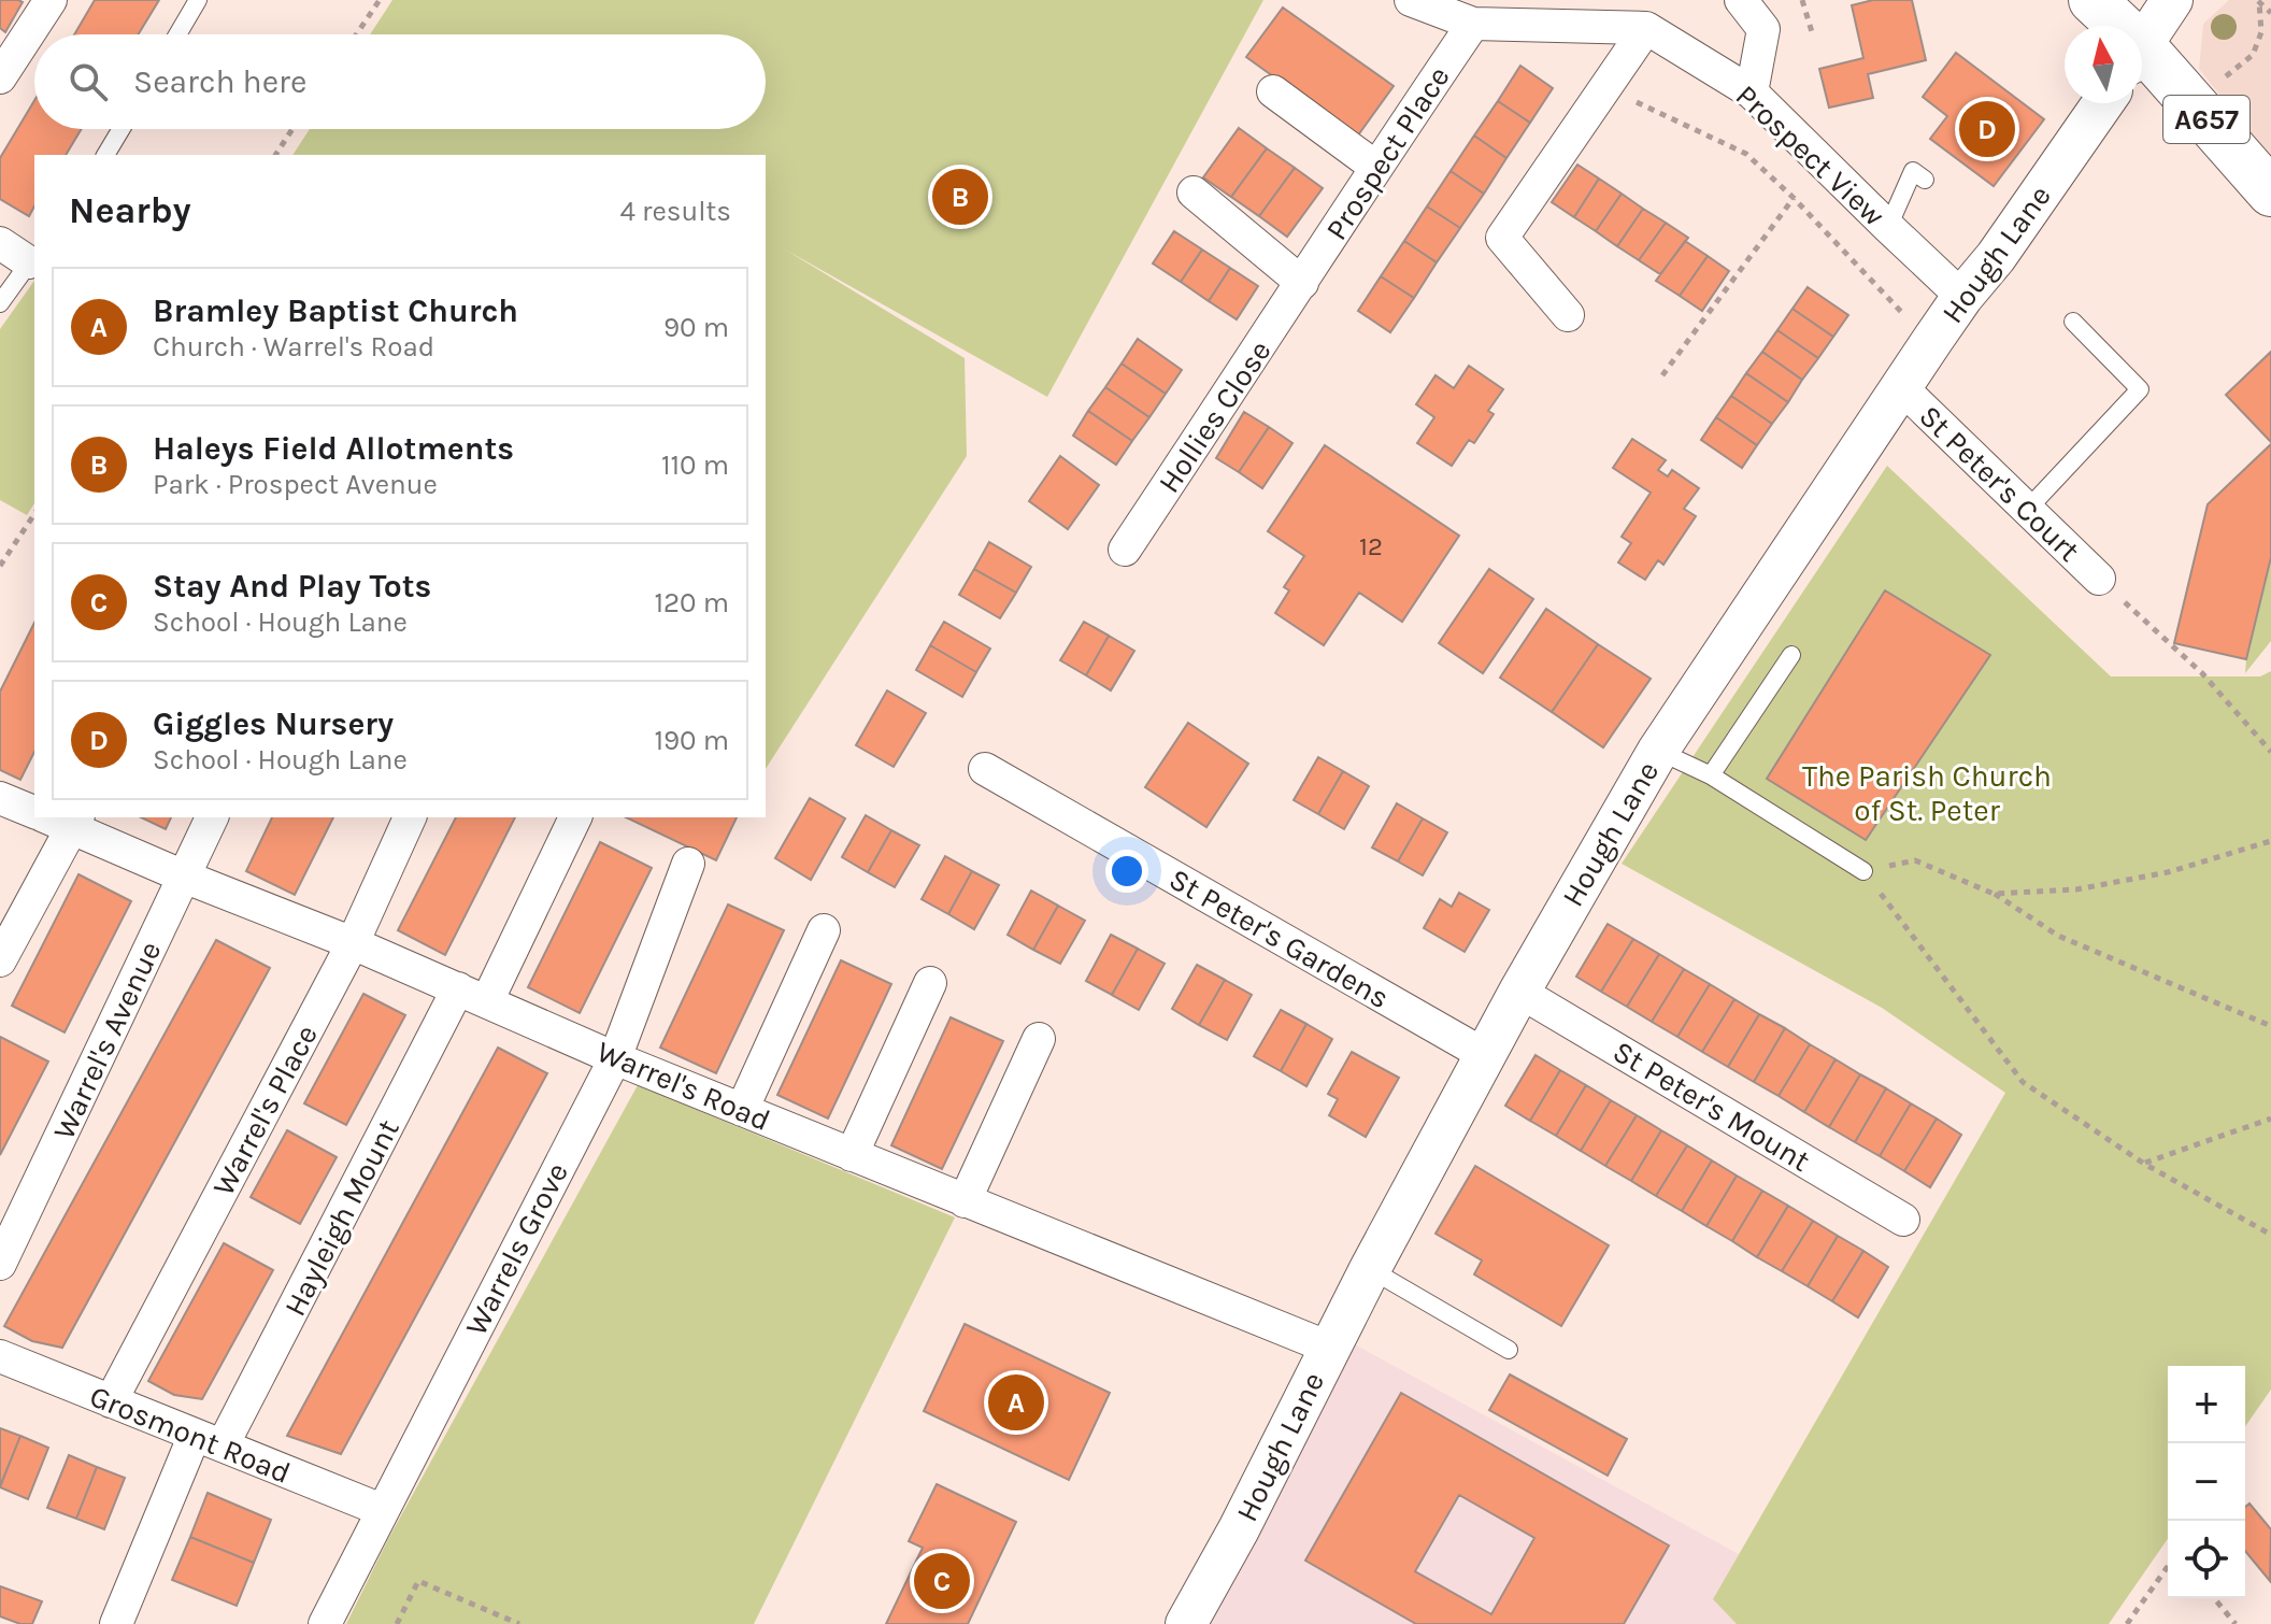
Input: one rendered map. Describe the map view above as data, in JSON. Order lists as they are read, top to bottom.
{
  "streets": {
    "main road": ["A657"],
    "street": [
      "Prospect Place",
      "Prospect View",
      "Hough Lane",
      "Hollies Close",
      "St Peter's Court",
      "St Peter's Gardens",
      "Warrel's Avenue",
      "Warrel's Road",
      "St Peter's Mount",
      "Warrel's Place",
      "Hayleigh Mount",
      "Warrels Grove",
      "Grosmont Road"
    ]
  },
  "crossings": [
    ["Prospect Place", "Hollies Close"],
    ["Prospect View", "Hough Lane"],
    ["Hough Lane", "St Peter's Court"],
    ["Hough Lane", "St Peter's Gardens"],
    ["Hough Lane", "Warrel's Road"],
    ["Hough Lane", "St Peter's Mount"],
    ["Warrel's Avenue", "Warrel's Road"],
    ["Warrel's Road", "Warrel's Place"],
    ["Warrel's Road", "Hayleigh Mount"],
    ["Warrel's Road", "Warrels Grove"],
    ["Warrel's Place", "Grosmont Road"],
    ["Hayleigh Mount", "Grosmont Road"],
    ["Warrels Grove", "Grosmont Road"]
  ],
  "parks": ["The Parish Church of St. Peter"],
  "house_numbers": ["12"],
  "north": "top",
  "page": {
    "search": "Search here",
    "pins": [
      "D",
      "B",
      "A",
      "C"
    ],
    "heading": ["Nearby", "4 results"],
    "list": [
      {
        "mark": "A",
        "name": "Bramley Baptist Church",
        "note": "Church · Warrel's Road",
        "value": "90 m"
      },
      {
        "mark": "B",
        "name": "Haleys Field Allotments",
        "note": "Park · Prospect Avenue",
        "value": "110 m"
      },
      {
        "mark": "C",
        "name": "Stay And Play Tots",
        "note": "School · Hough Lane",
        "value": "120 m"
      },
      {
        "mark": "D",
        "name": "Giggles Nursery",
        "note": "School · Hough Lane",
        "value": "190 m"
      }
    ],
    "map_buttons": ["+", "−"]
  }
}
